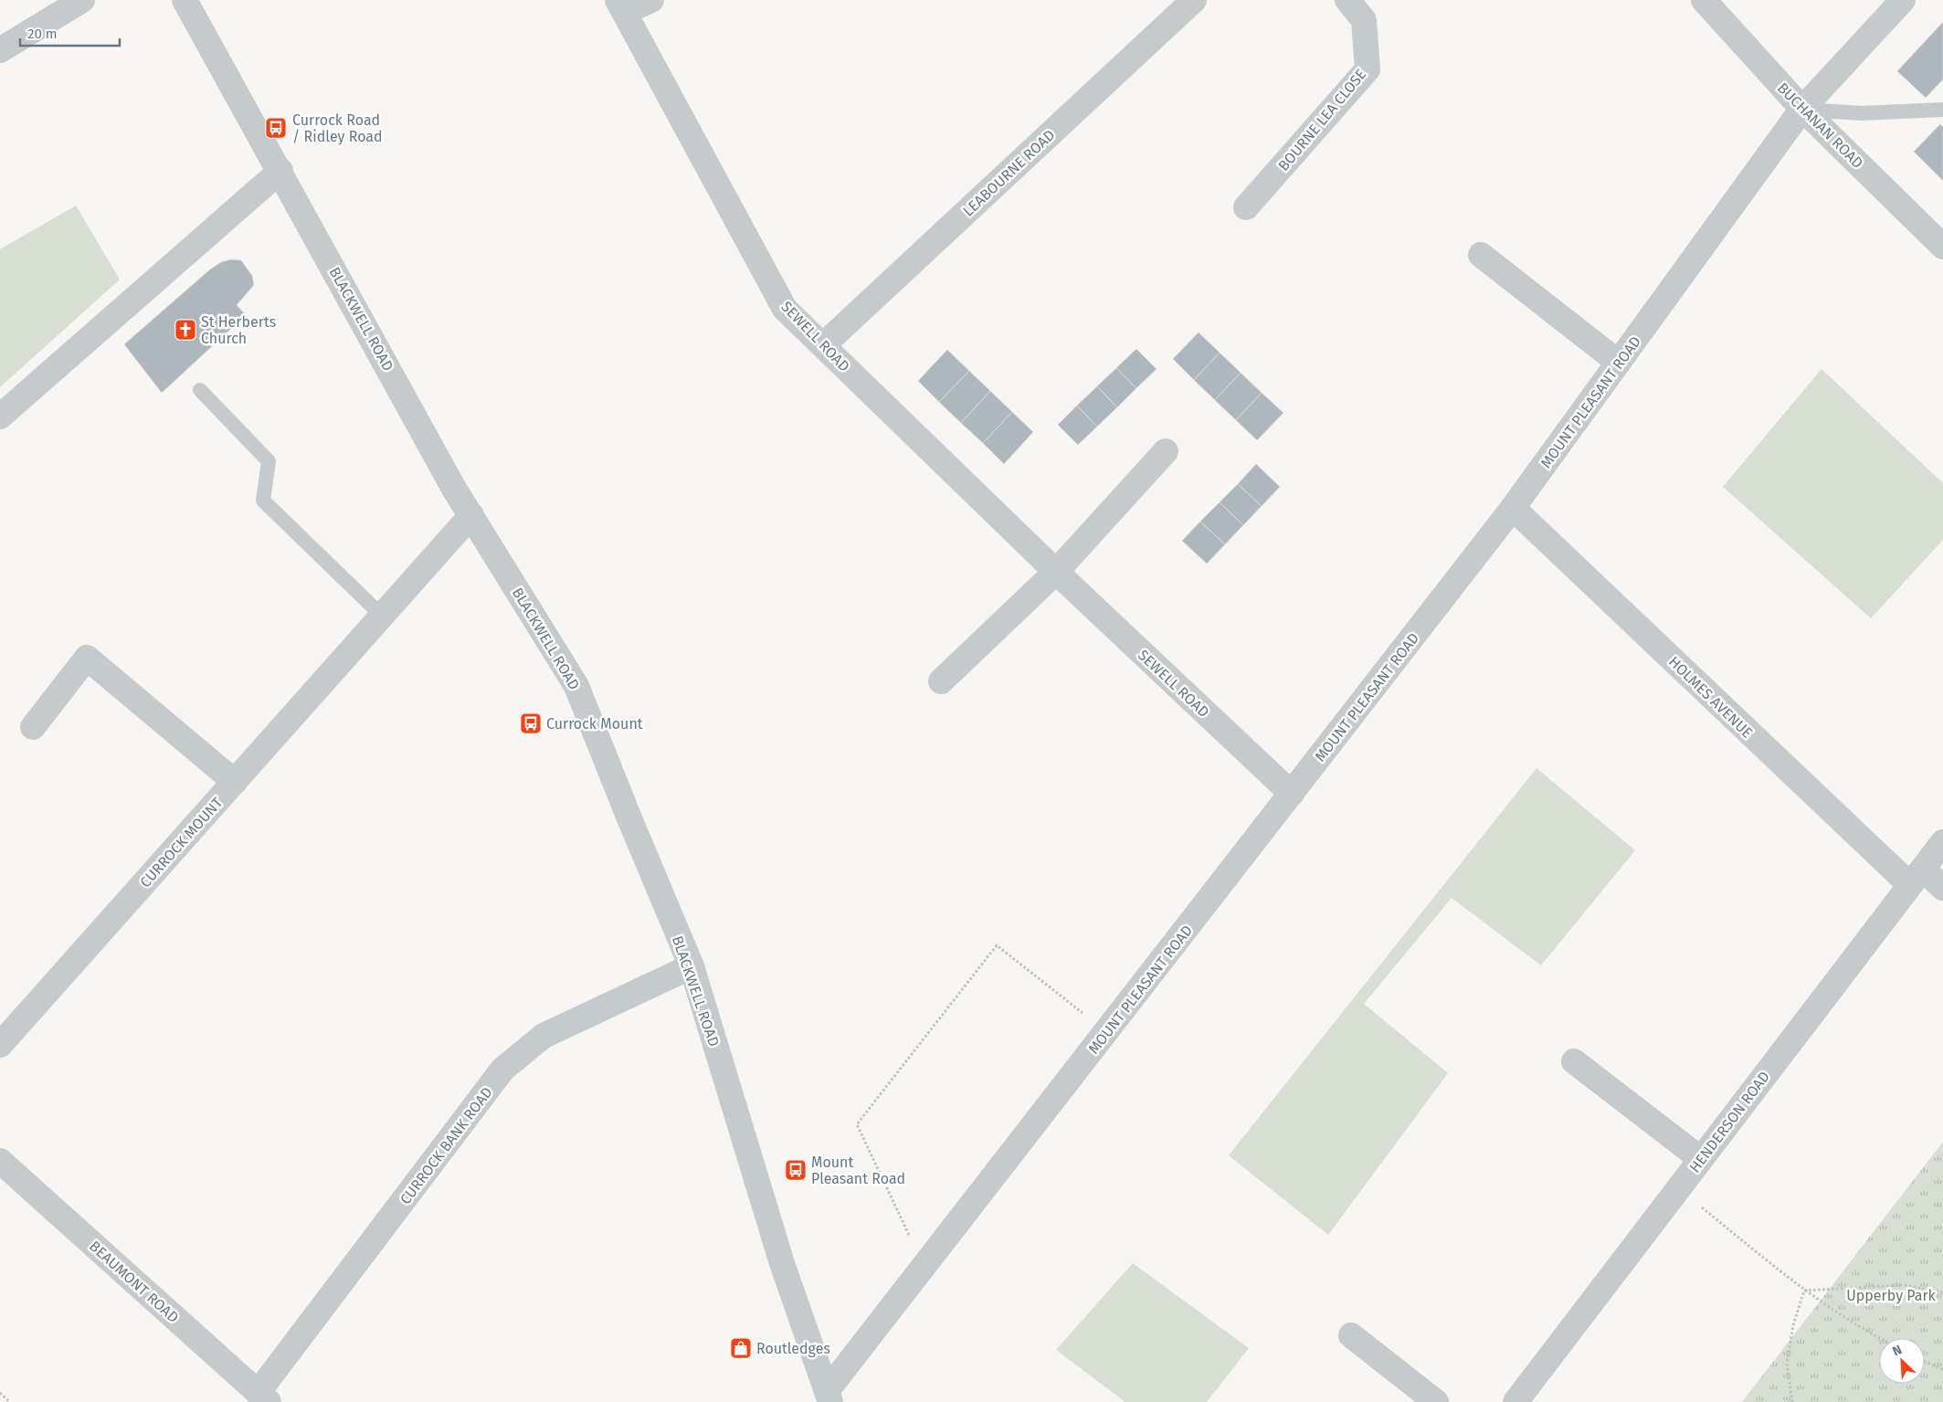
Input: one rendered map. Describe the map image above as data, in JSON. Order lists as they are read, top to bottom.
{
  "streets": {
    "street": [
      "BOURNE LEA CLOSE",
      "BUCHANAN ROAD",
      "LEABOURNE ROAD",
      "BLACKWELL ROAD",
      "SEWELL ROAD",
      "MOUNT PLEASANT ROAD",
      "HOLMES AVENUE",
      "CURROCK MOUNT",
      "HENDERSON ROAD",
      "CURROCK BANK ROAD",
      "BEAUMONT ROAD"
    ]
  },
  "crossings": [
    ["BUCHANAN ROAD", "MOUNT PLEASANT ROAD"],
    ["LEABOURNE ROAD", "SEWELL ROAD"],
    ["BLACKWELL ROAD", "MOUNT PLEASANT ROAD"],
    ["BLACKWELL ROAD", "CURROCK MOUNT"],
    ["BLACKWELL ROAD", "CURROCK BANK ROAD"],
    ["SEWELL ROAD", "MOUNT PLEASANT ROAD"],
    ["MOUNT PLEASANT ROAD", "HOLMES AVENUE"],
    ["HOLMES AVENUE", "HENDERSON ROAD"],
    ["CURROCK BANK ROAD", "BEAUMONT ROAD"]
  ],
  "parks": ["Upperby Park"],
  "places": {
    "bus stop": ["Currock Road / Ridley Road", "Currock Mount", "Mount Pleasant Road"],
    "church": ["St Herberts Church"],
    "shop": ["Routledges"]
  },
  "scale_bar": "20 m",
  "north": "top left"
}
